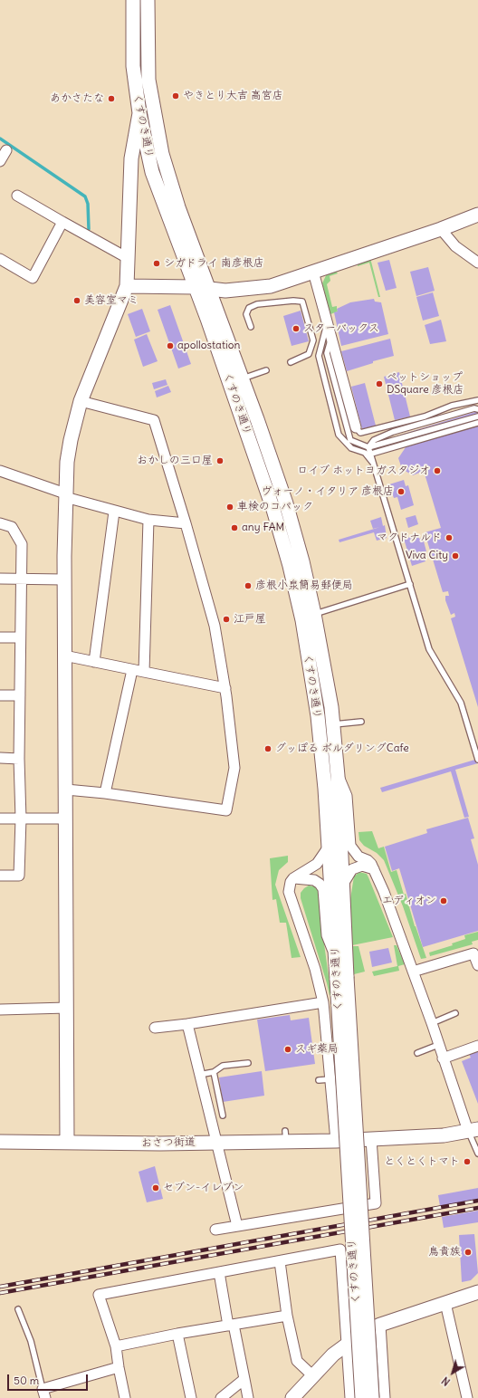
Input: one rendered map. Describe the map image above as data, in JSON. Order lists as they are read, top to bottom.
{
  "streets": {
    "main road": ["くすのき通り", "おさつ街道"]
  },
  "places": [
    "やきとり大吉 高宮店",
    "あかさたな",
    "シガドライ 南彦根店",
    "美容室マミ",
    "スターバックス",
    "apollostation",
    "ペットショップ DSquare 彦根店",
    "おかしの三口屋",
    "ロイブ ホットヨガスタジオ",
    "ヴォーノ・イタリア 彦根店",
    "車検のコパック",
    "any FAM",
    "マクドナルド",
    "Viva City",
    "彦根小泉簡易郵便局",
    "江戸屋",
    "グッぽる ボルダリングCafe",
    "エディオン",
    "スギ薬局",
    "とくとくトマト",
    "セブン-イレブン",
    "鳥貴族"
  ],
  "scale_bar": "50 m",
  "north": "bottom left"
}
